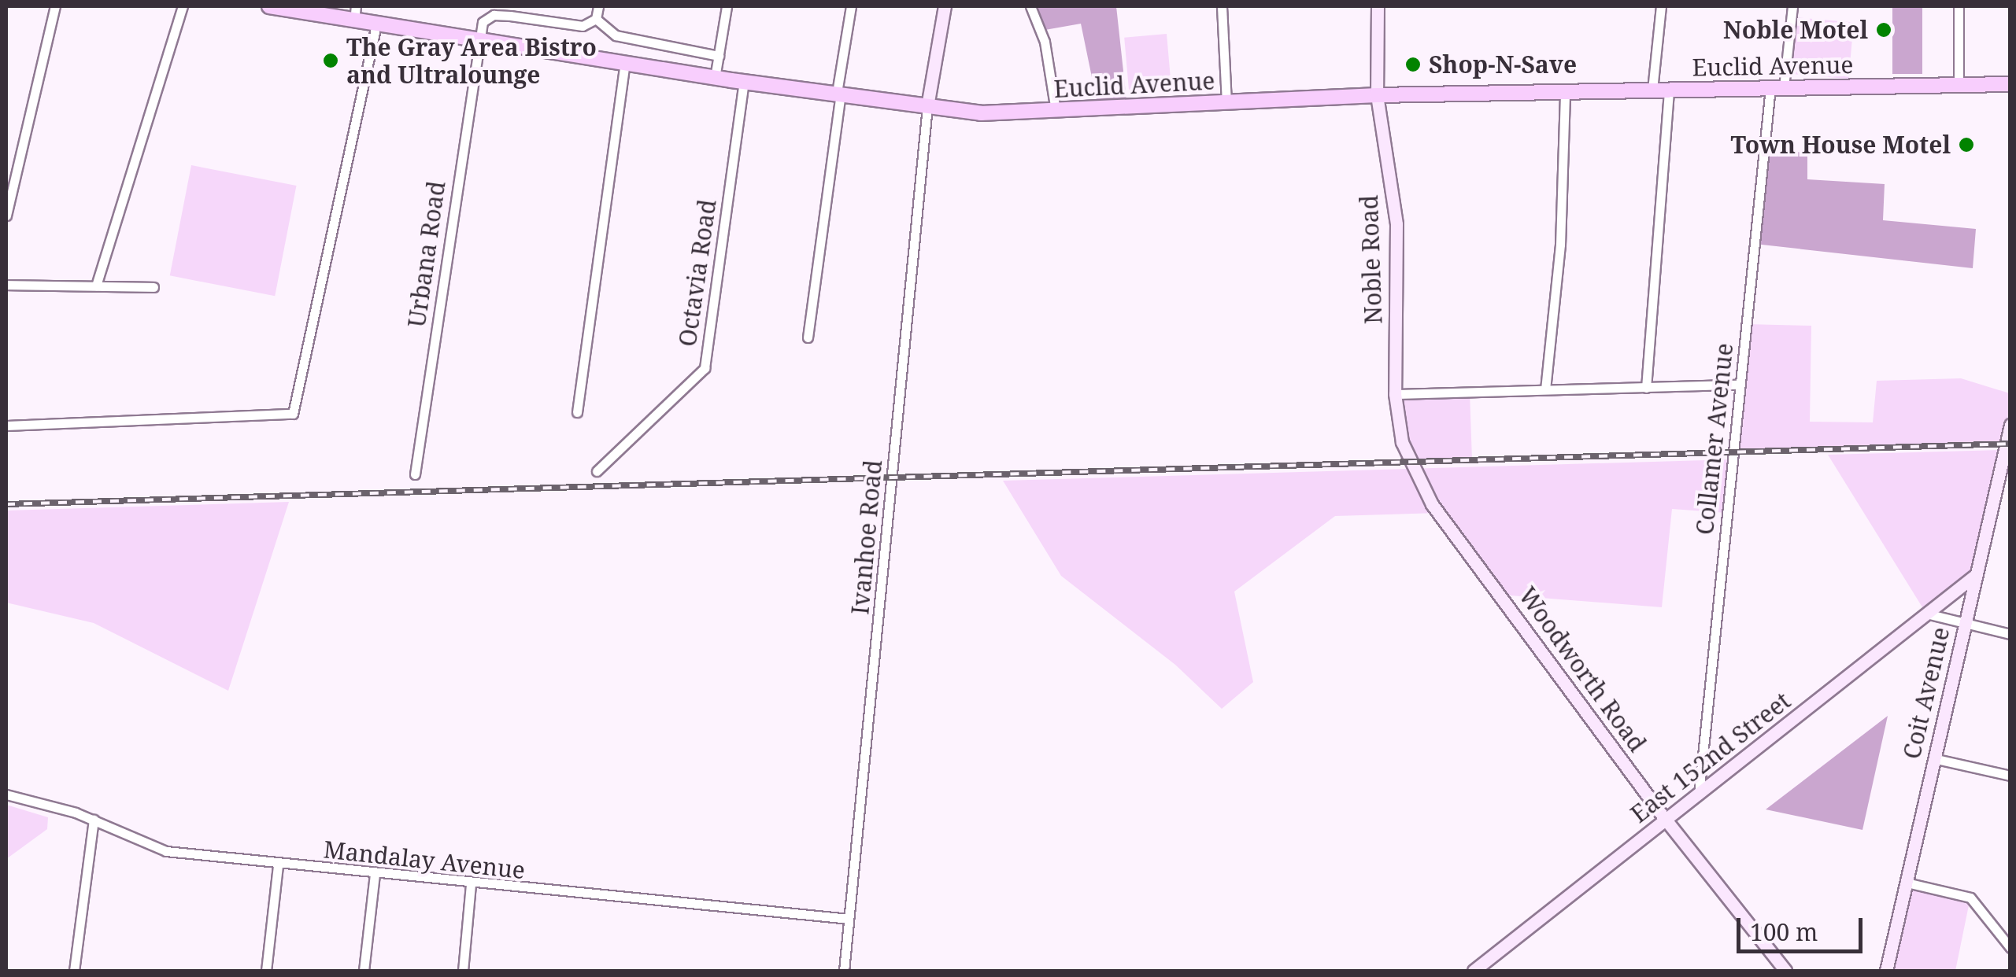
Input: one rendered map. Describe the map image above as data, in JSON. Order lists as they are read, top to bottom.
{
  "streets": {
    "main road": ["Euclid Avenue"],
    "street": [
      "Urbana Road",
      "Noble Road",
      "Octavia Road",
      "Collamer Avenue",
      "Ivanhoe Road",
      "Woodworth Road",
      "Coit Avenue",
      "East 152nd Street",
      "Mandalay Avenue"
    ]
  },
  "crossings": [
    ["Euclid Avenue", "Urbana Road"],
    ["Euclid Avenue", "Noble Road"],
    ["Euclid Avenue", "Octavia Road"],
    ["Euclid Avenue", "Collamer Avenue"],
    ["Euclid Avenue", "Ivanhoe Road"],
    ["Noble Road", "Woodworth Road"],
    ["Collamer Avenue", "East 152nd Street"],
    ["Ivanhoe Road", "Mandalay Avenue"],
    ["Woodworth Road", "East 152nd Street"],
    ["Coit Avenue", "East 152nd Street"]
  ],
  "places": [
    "Noble Motel",
    "The Gray Area Bistro and Ultralounge",
    "Shop-N-Save",
    "Town House Motel"
  ],
  "scale_bar": "100 m"
}
